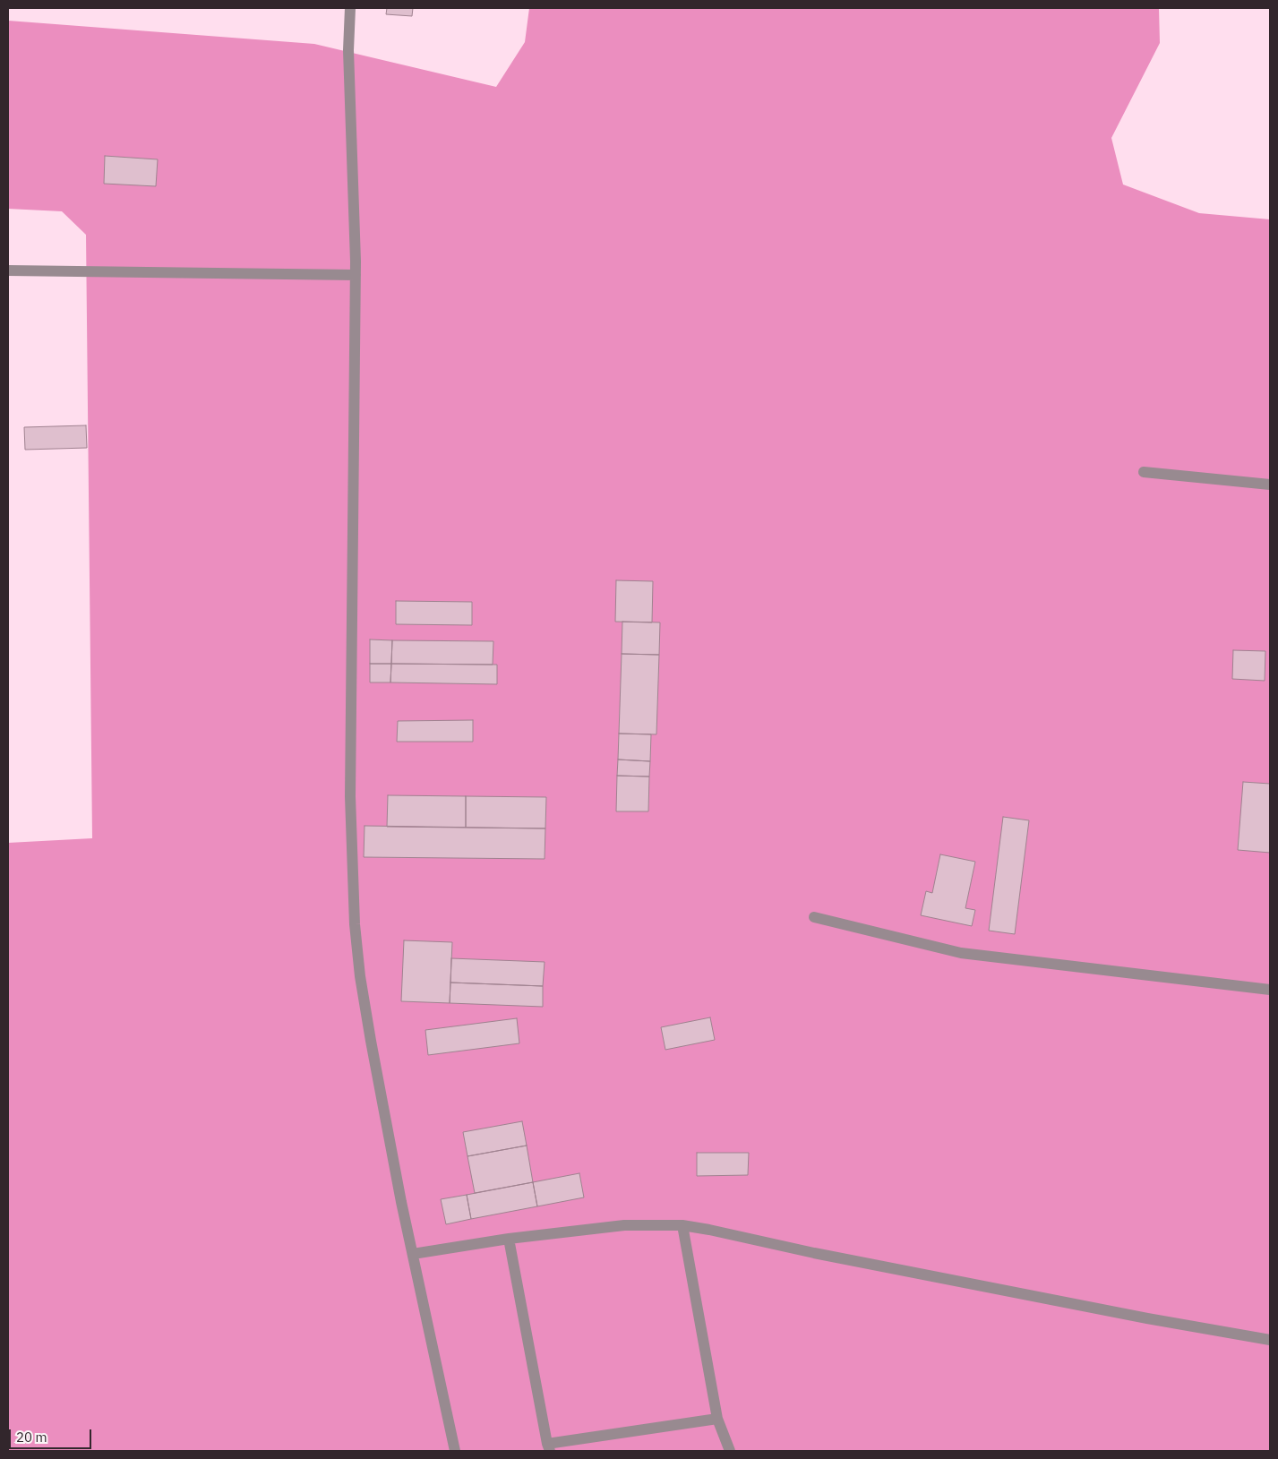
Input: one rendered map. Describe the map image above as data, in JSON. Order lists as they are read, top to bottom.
{
  "scale_bar": "20 m"
}
